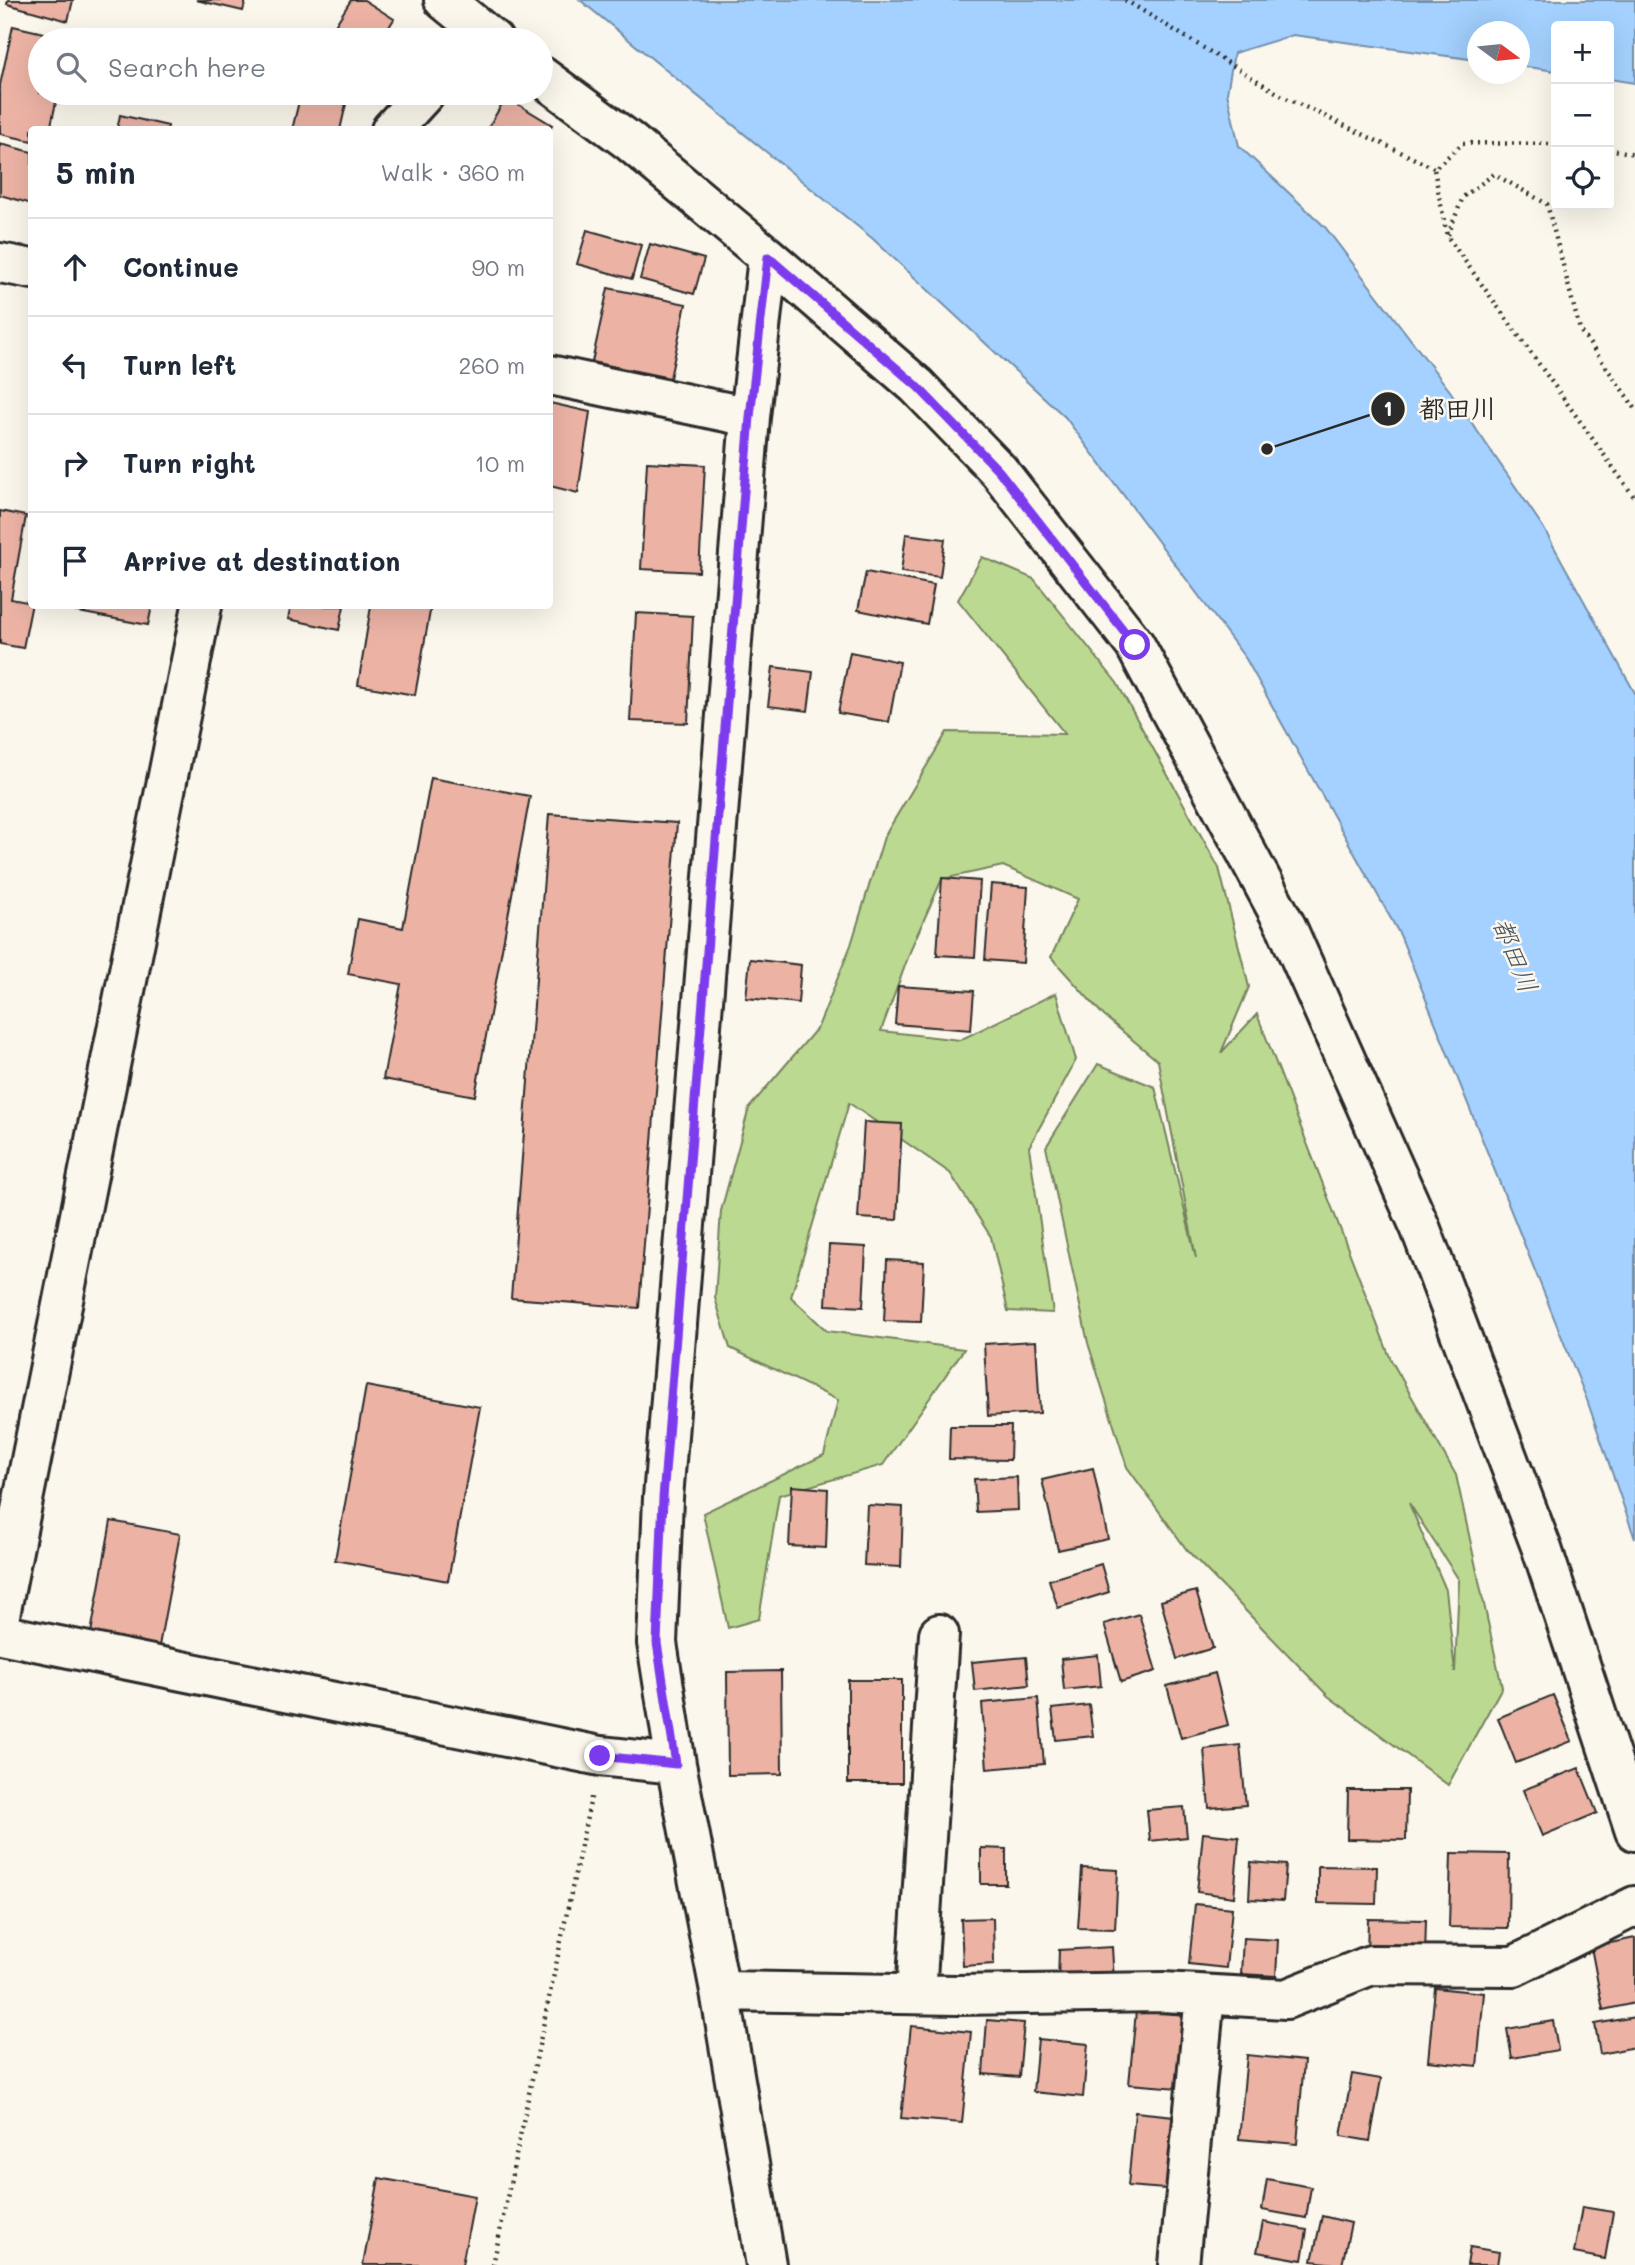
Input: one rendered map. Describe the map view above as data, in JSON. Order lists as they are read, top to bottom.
{
  "water": ["都田川"],
  "places": ["都田川"],
  "north": "right",
  "page": {
    "map_buttons": ["+", "−"],
    "search": "Search here",
    "heading": ["5 min", "Walk · 360 m"],
    "list": [
      ["Continue", "90 m"],
      ["Turn left", "260 m"],
      ["Turn right", "10 m"],
      "Arrive at destination"
    ]
  }
}
